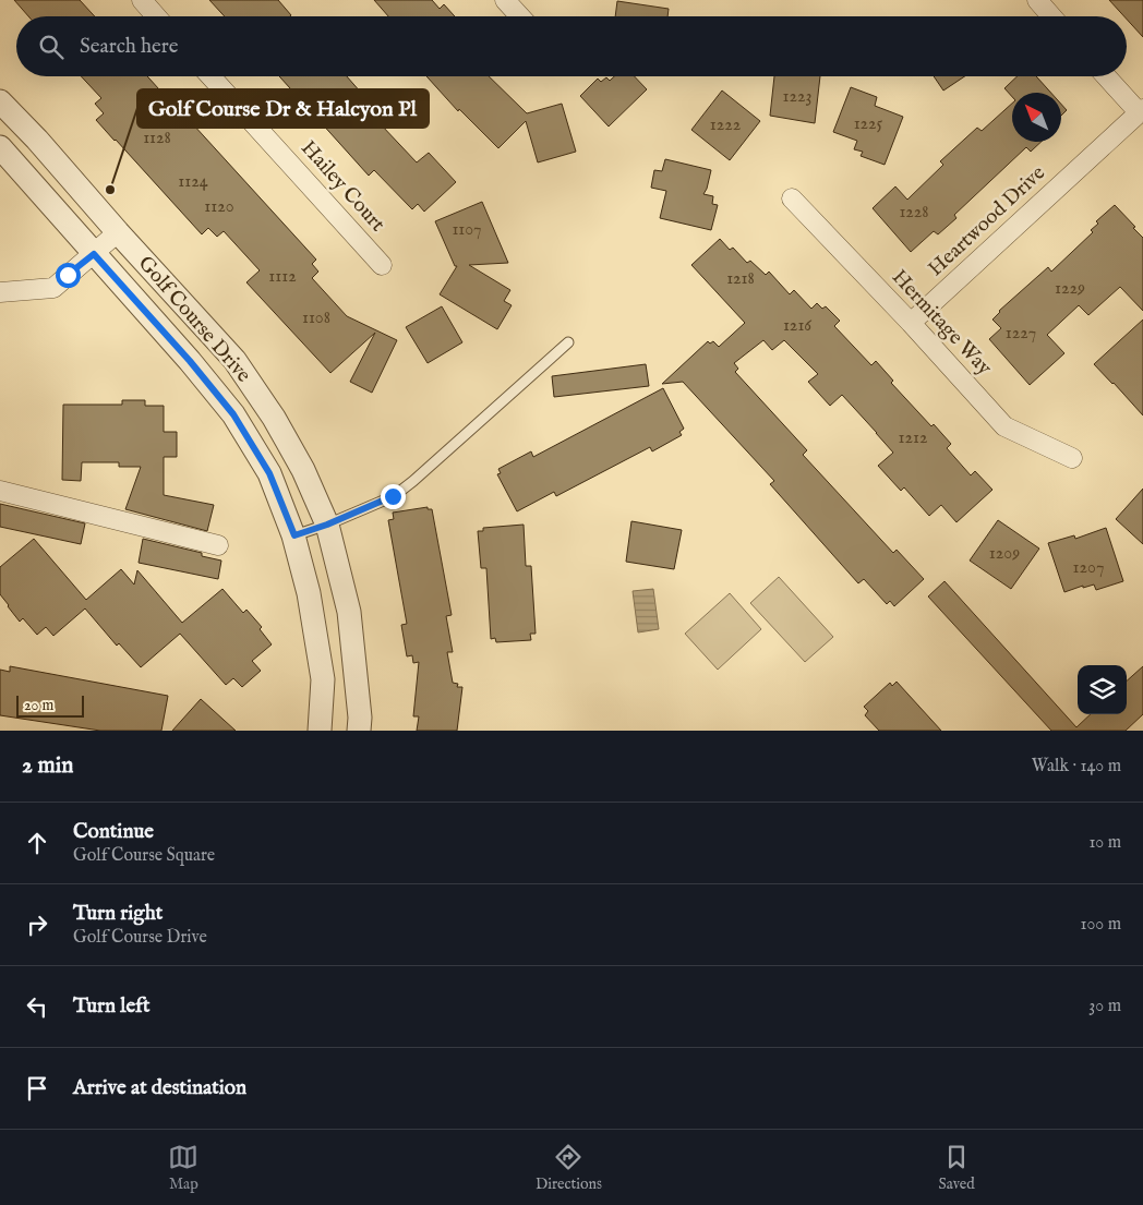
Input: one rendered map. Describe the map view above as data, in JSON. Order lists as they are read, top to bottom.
{
  "streets": {
    "street": [
      "Hailey Court",
      "Heartwood Drive",
      "Golf Course Drive",
      "Hermitage Way"
    ]
  },
  "crossings": [
    ["Heartwood Drive", "Hermitage Way"]
  ],
  "places": ["Golf Course Dr & Halcyon Pl"],
  "house_numbers": [
    "1223",
    "1225",
    "1222",
    "1128",
    "1124",
    "1120",
    "1228",
    "1107",
    "1112",
    "1218",
    "1229",
    "1108",
    "1216",
    "1227",
    "1212",
    "1209",
    "1207"
  ],
  "scale_bar": "20 m",
  "north": "top left",
  "page": {
    "search": "Search here",
    "scale": "20 m",
    "heading": ["2 min", "Walk · 140 m"],
    "list": [
      ["Continue", "Golf Course Square", "10 m"],
      ["Turn right", "Golf Course Drive", "100 m"],
      ["Turn left", "30 m"],
      "Arrive at destination"
    ],
    "nav": ["Map", "Directions", "Saved"]
  }
}
